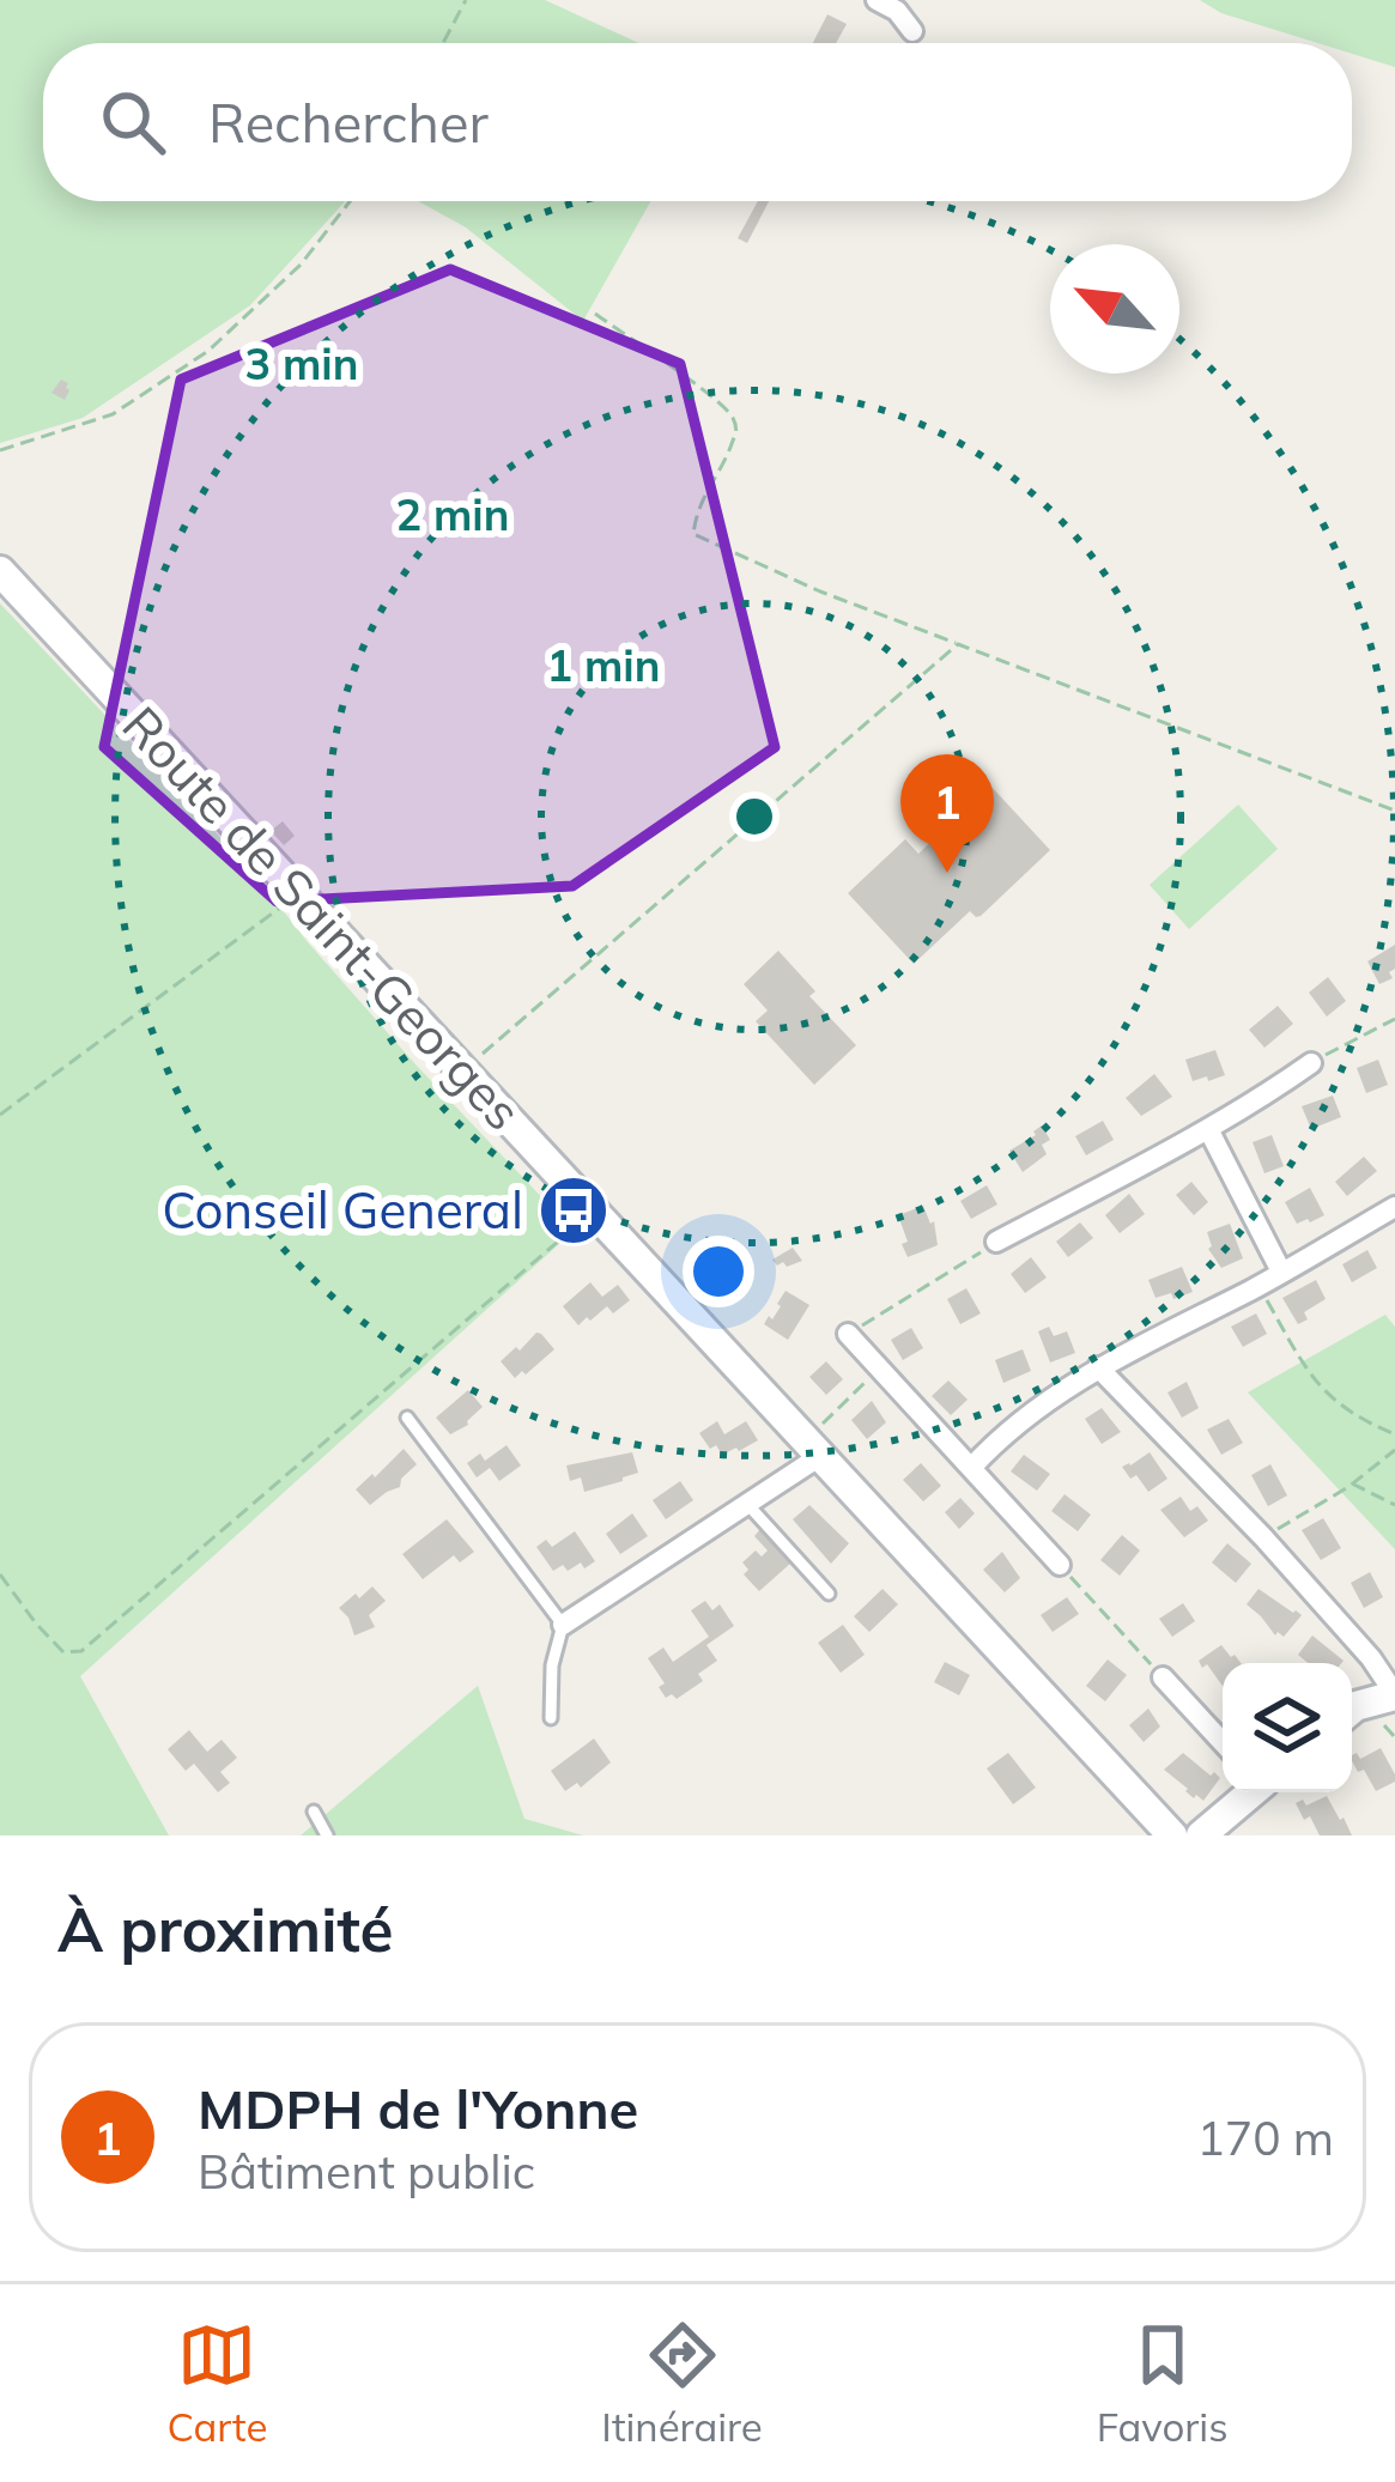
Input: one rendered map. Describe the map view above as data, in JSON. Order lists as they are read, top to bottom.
{
  "streets": {
    "main road": ["Route de Saint-Georges"]
  },
  "places": {
    "bus stop": ["Conseil General"]
  },
  "north": "top left",
  "page": {
    "search": "Rechercher",
    "pins": "1",
    "heading": "À proximité",
    "list": [
      {
        "mark": "1",
        "name": "MDPH de l'Yonne",
        "note": "Bâtiment public",
        "value": "170 m"
      }
    ],
    "nav": ["Carte", "Itinéraire", "Favoris"]
  },
  "rings": ["3 min", "2 min", "1 min"]
}
